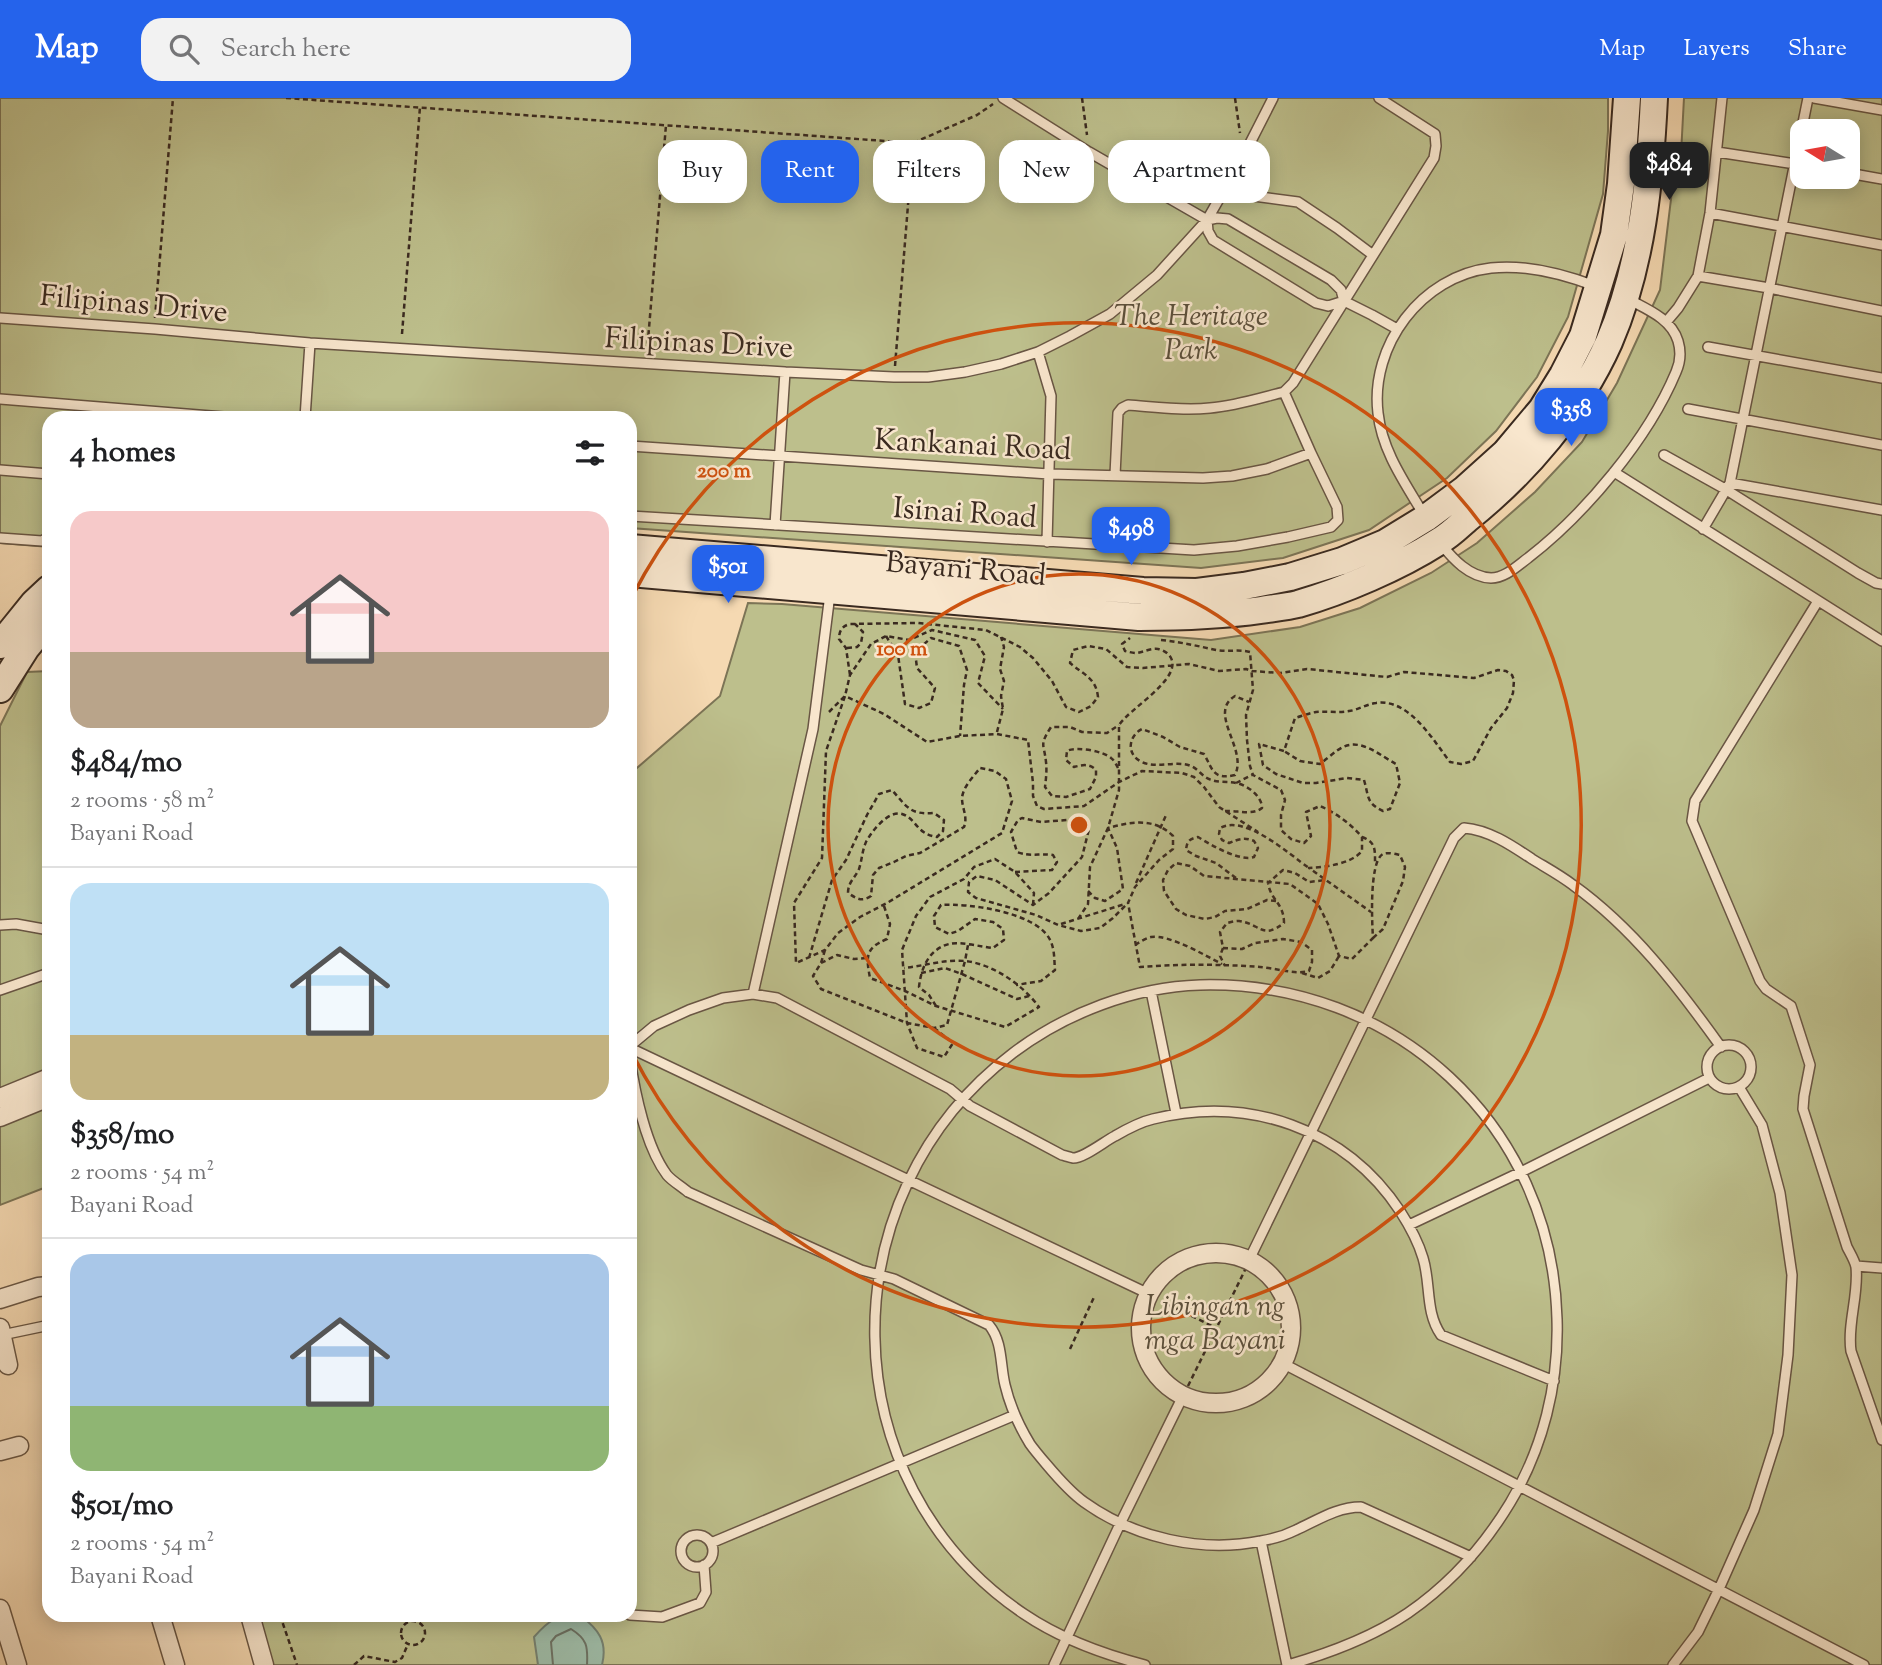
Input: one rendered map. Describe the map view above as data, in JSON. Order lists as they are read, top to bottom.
{
  "streets": {
    "main road": ["Bayani Road"],
    "lane": ["Filipinas Drive", "Kankanai Road", "Isinai Road"]
  },
  "crossings": [
    ["Kankanai Road", "Isinai Road"]
  ],
  "parks": ["The Heritage Park", "Libingan ng mga Bayani"],
  "north": "left",
  "page": {
    "header": "Map",
    "search": "Search here",
    "nav": ["Map", "Layers", "Share"],
    "chip": [
      "Buy",
      "Rent",
      "Filters",
      "New",
      "Apartment"
    ],
    "price": [
      "$484",
      "$358",
      "$498",
      "$501"
    ],
    "heading": "4 homes",
    "list": [
      {
        "name": "$484/mo",
        "note": "2 rooms · 58 m² · Bayani Road"
      },
      {
        "name": "$358/mo",
        "note": "2 rooms · 54 m² · Bayani Road"
      },
      {
        "name": "$501/mo",
        "note": "2 rooms · 54 m² · Bayani Road"
      }
    ]
  },
  "rings": ["200 m", "100 m"]
}
